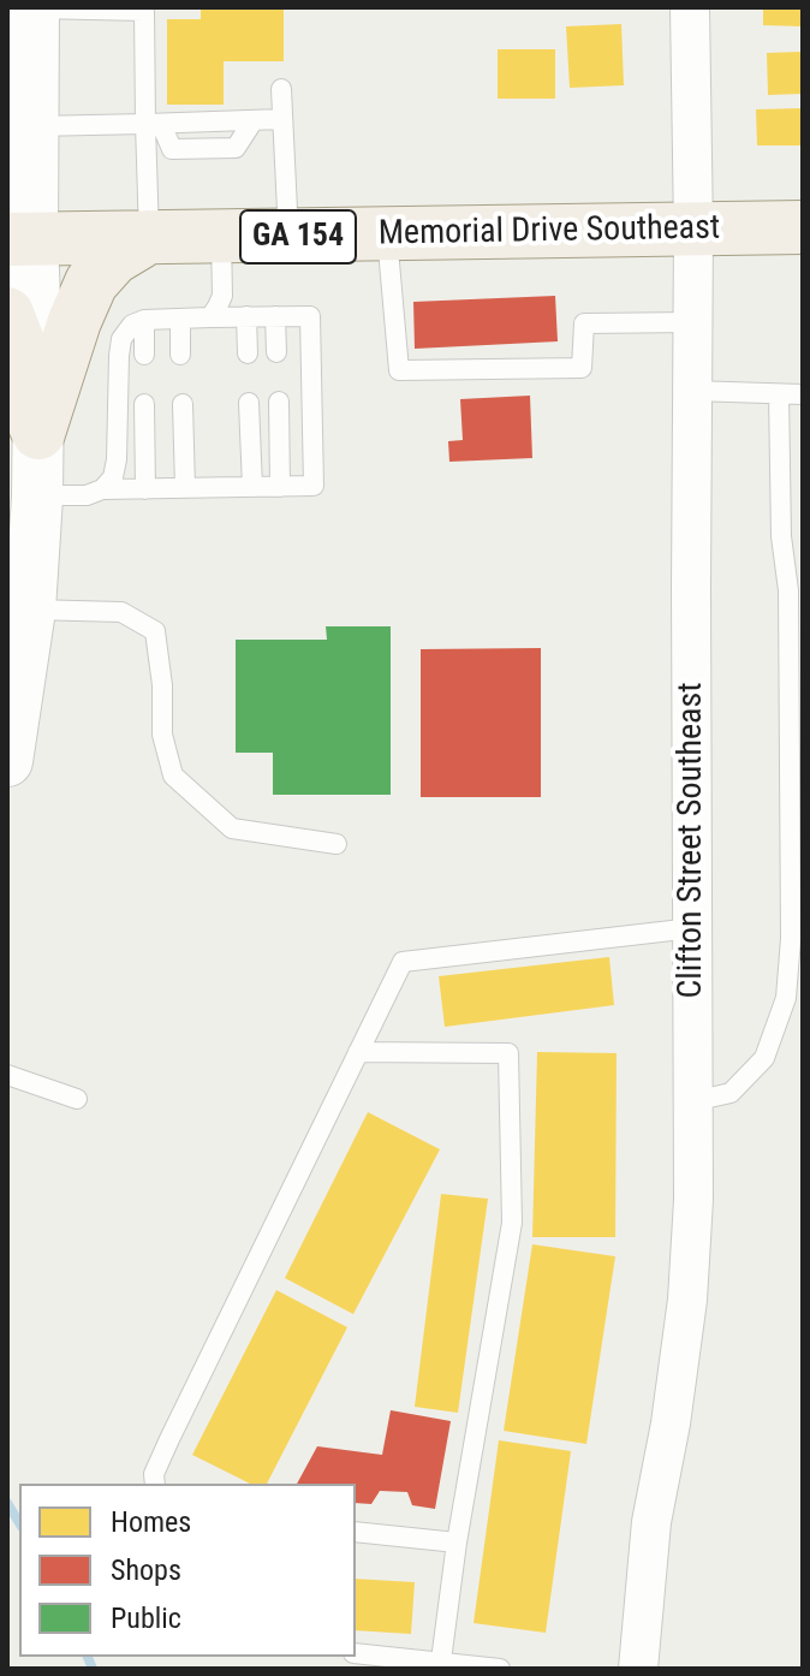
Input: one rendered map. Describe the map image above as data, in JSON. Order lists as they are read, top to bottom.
{
  "streets": {
    "main road": ["Memorial Drive Southeast", "GA 154"],
    "street": ["Clifton Street Southeast"]
  },
  "crossings": [
    ["Memorial Drive Southeast", "Clifton Street Southeast"]
  ],
  "legend": ["Homes", "Shops", "Public"]
}
